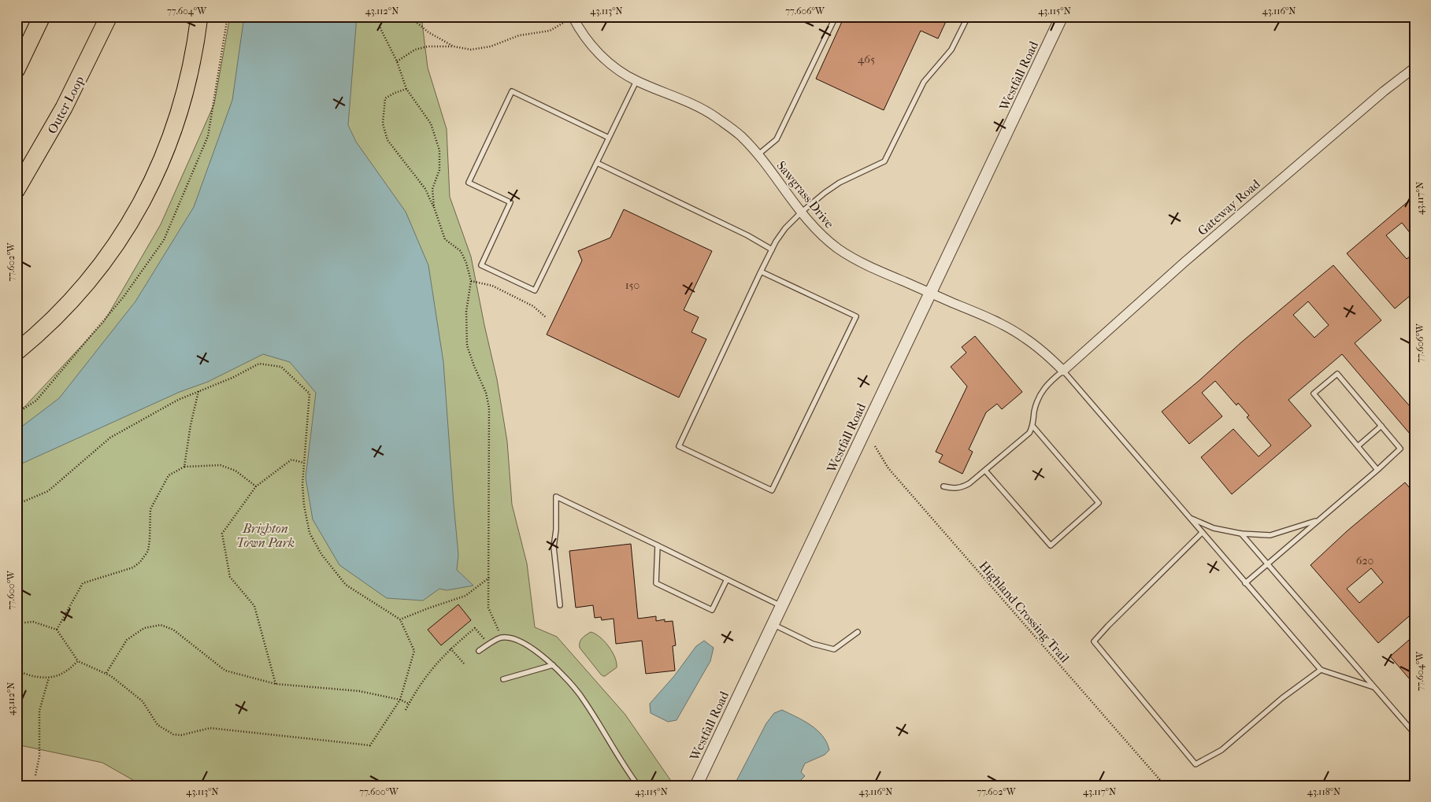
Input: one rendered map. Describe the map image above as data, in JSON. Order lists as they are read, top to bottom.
{
  "streets": {
    "highway": ["Outer Loop"],
    "street": ["Westfall Road", "Sawgrass Drive", "Gateway Road"],
    "path": ["Highland Crossing Trail"]
  },
  "crossings": [
    ["Westfall Road", "Sawgrass Drive"],
    ["Sawgrass Drive", "Gateway Road"]
  ],
  "parks": ["Brighton Town Park"],
  "house_numbers": ["465", "150", "620"],
  "coordinates": [
    "77.604°W",
    "43.112°N",
    "43.113°N",
    "77.606°W",
    "43.115°N",
    "43.116°N",
    "43.117°N",
    "77.602°W",
    "77.600°W",
    "43.118°N"
  ]
}
